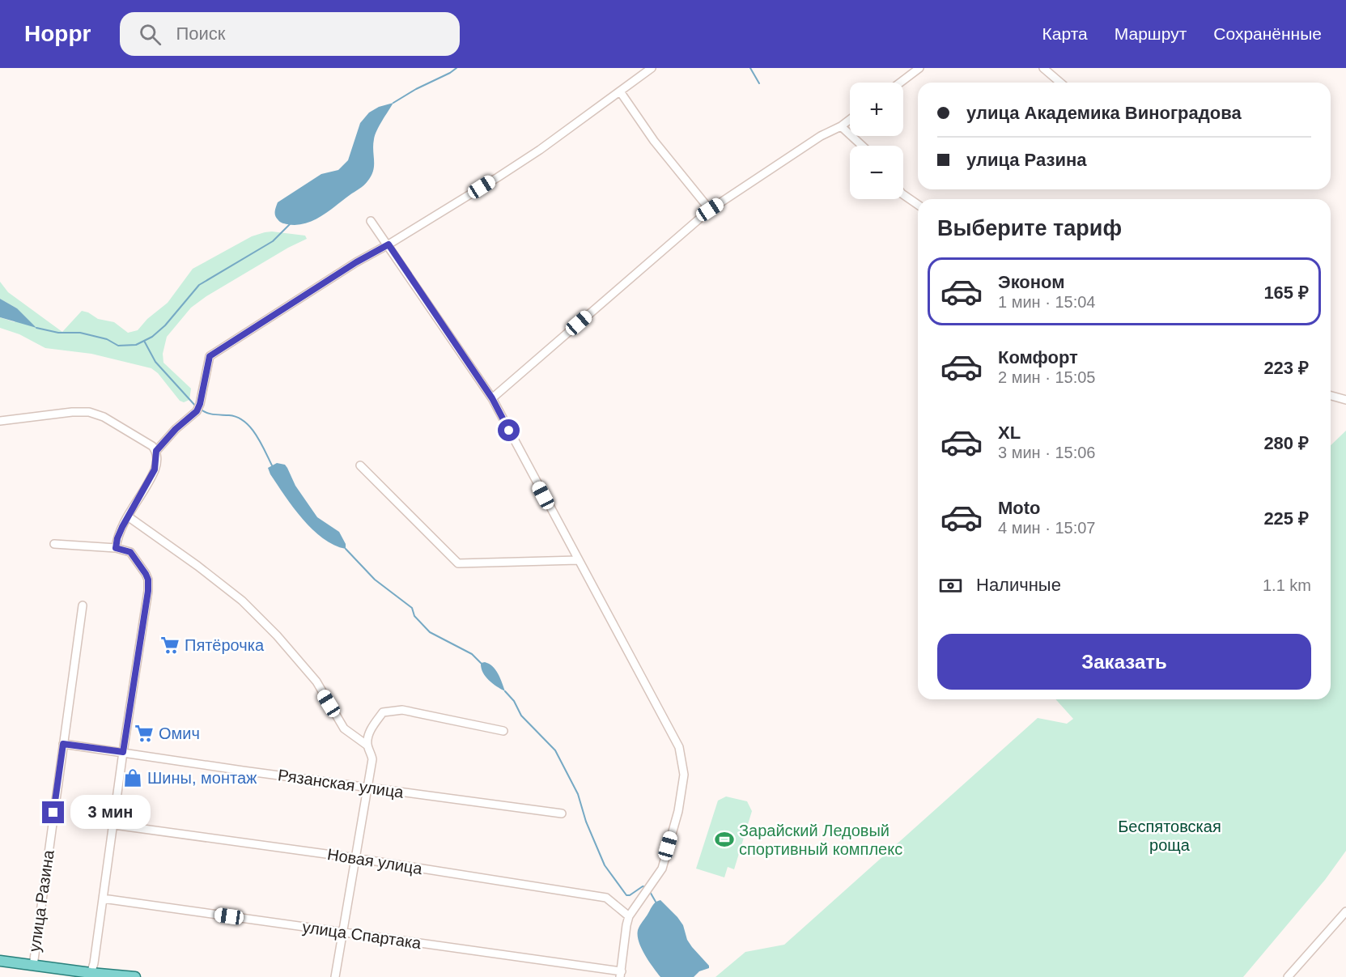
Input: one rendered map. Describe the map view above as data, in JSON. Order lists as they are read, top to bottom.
{
  "streets": {
    "street": [
      "Рязанская улица",
      "Новая улица",
      "улица Разина",
      "улица Спартака"
    ]
  },
  "crossings": [
    ["Рязанская улица", "улица Разина"]
  ],
  "parks": ["Беспятовская роща"],
  "places": {
    "supermarket": ["Пятёрочка", "Омич"],
    "shop": ["Шины, монтаж"],
    "sports": ["Зарайский Ледовый спортивный комплекс"]
  },
  "page": {
    "header": "Hoppr",
    "search": "Поиск",
    "nav": ["Карта", "Маршрут", "Сохранённые"],
    "map_buttons": ["+", "−"],
    "banner": ["улица Академика Виноградова", "улица Разина"],
    "heading": "Выберите тариф",
    "list": [
      {
        "name": "Эконом",
        "note": "1 мин · 15:04",
        "value": "165 ₽"
      },
      {
        "name": "Комфорт",
        "note": "2 мин · 15:05",
        "value": "223 ₽"
      },
      {
        "name": "XL",
        "note": "3 мин · 15:06",
        "value": "280 ₽"
      },
      {
        "name": "Moto",
        "note": "4 мин · 15:07",
        "value": "225 ₽"
      }
    ],
    "pay": ["Наличные", "1.1 km"],
    "buttons": "Заказать",
    "bubble": "3 мин"
  }
}
